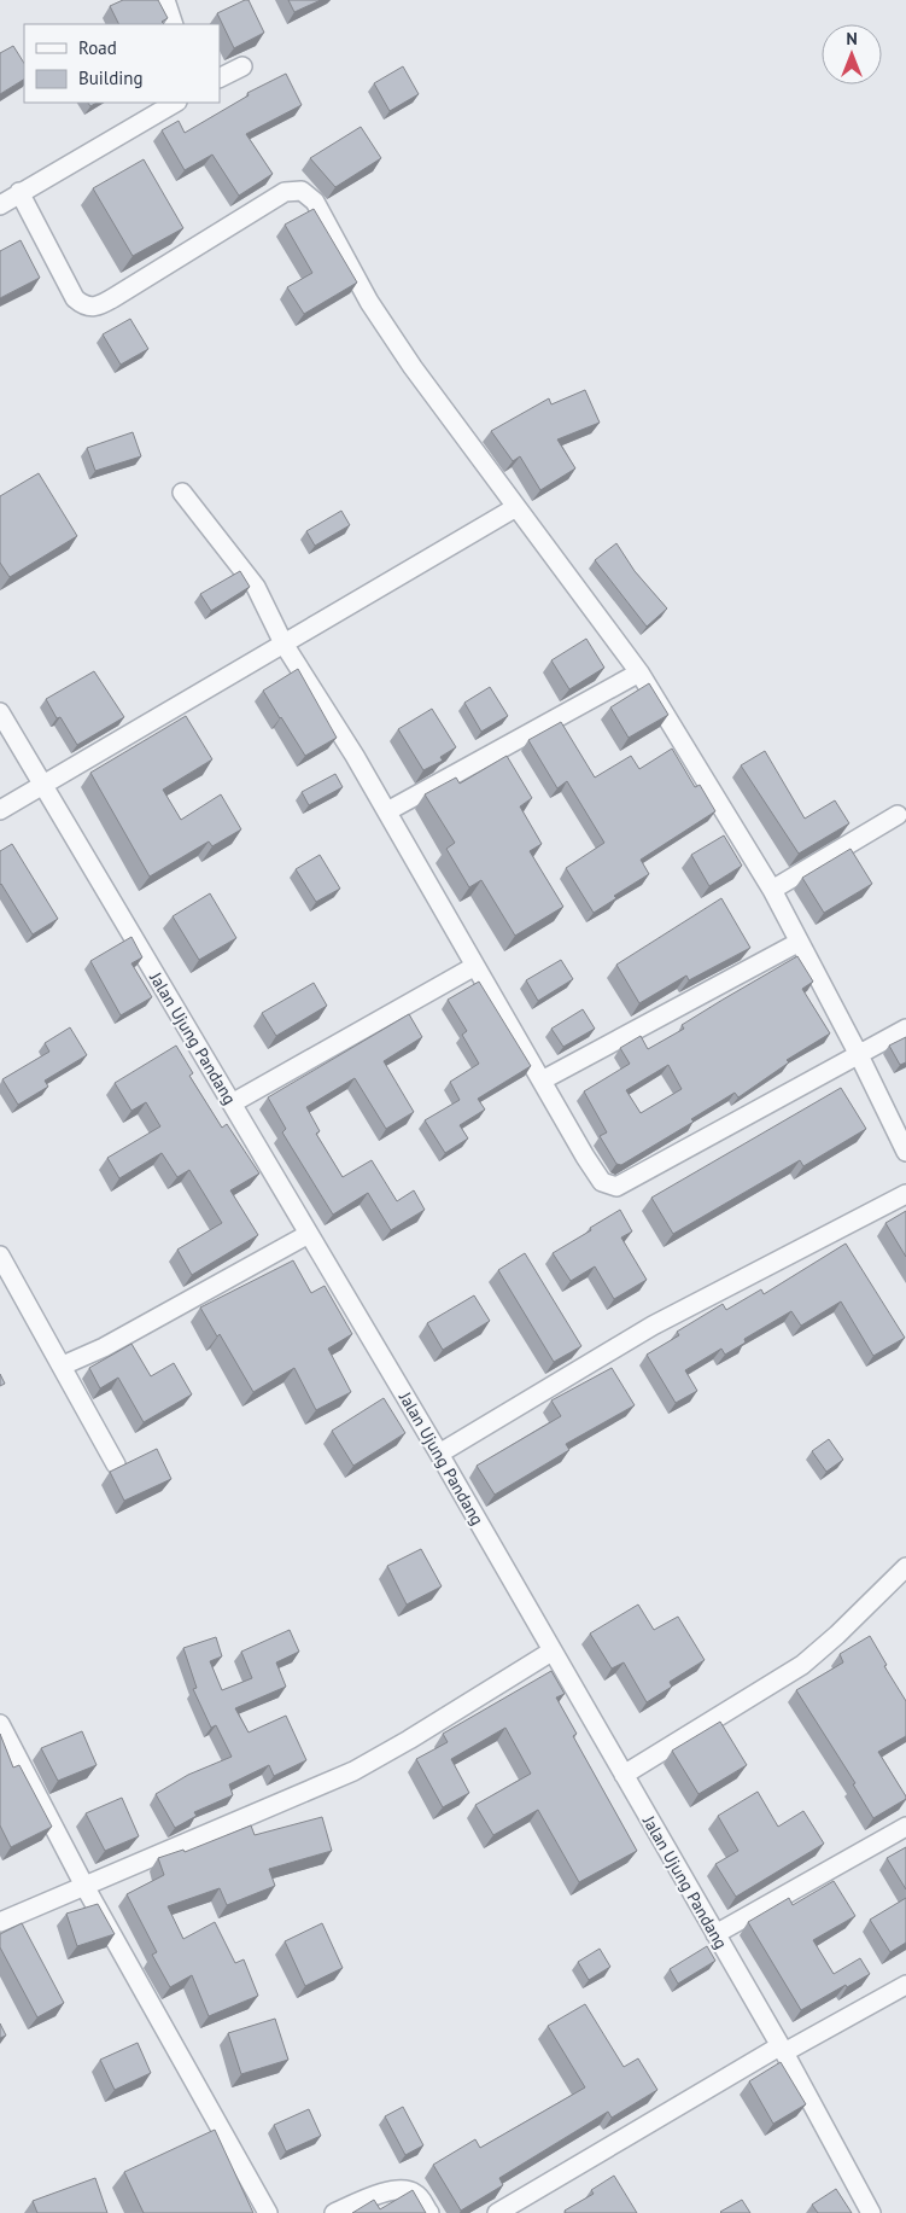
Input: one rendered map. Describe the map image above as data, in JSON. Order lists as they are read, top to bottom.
{
  "streets": {
    "street": ["Jalan Ujung Pandang"]
  },
  "legend": ["Road", "Building"],
  "north": "top"
}
